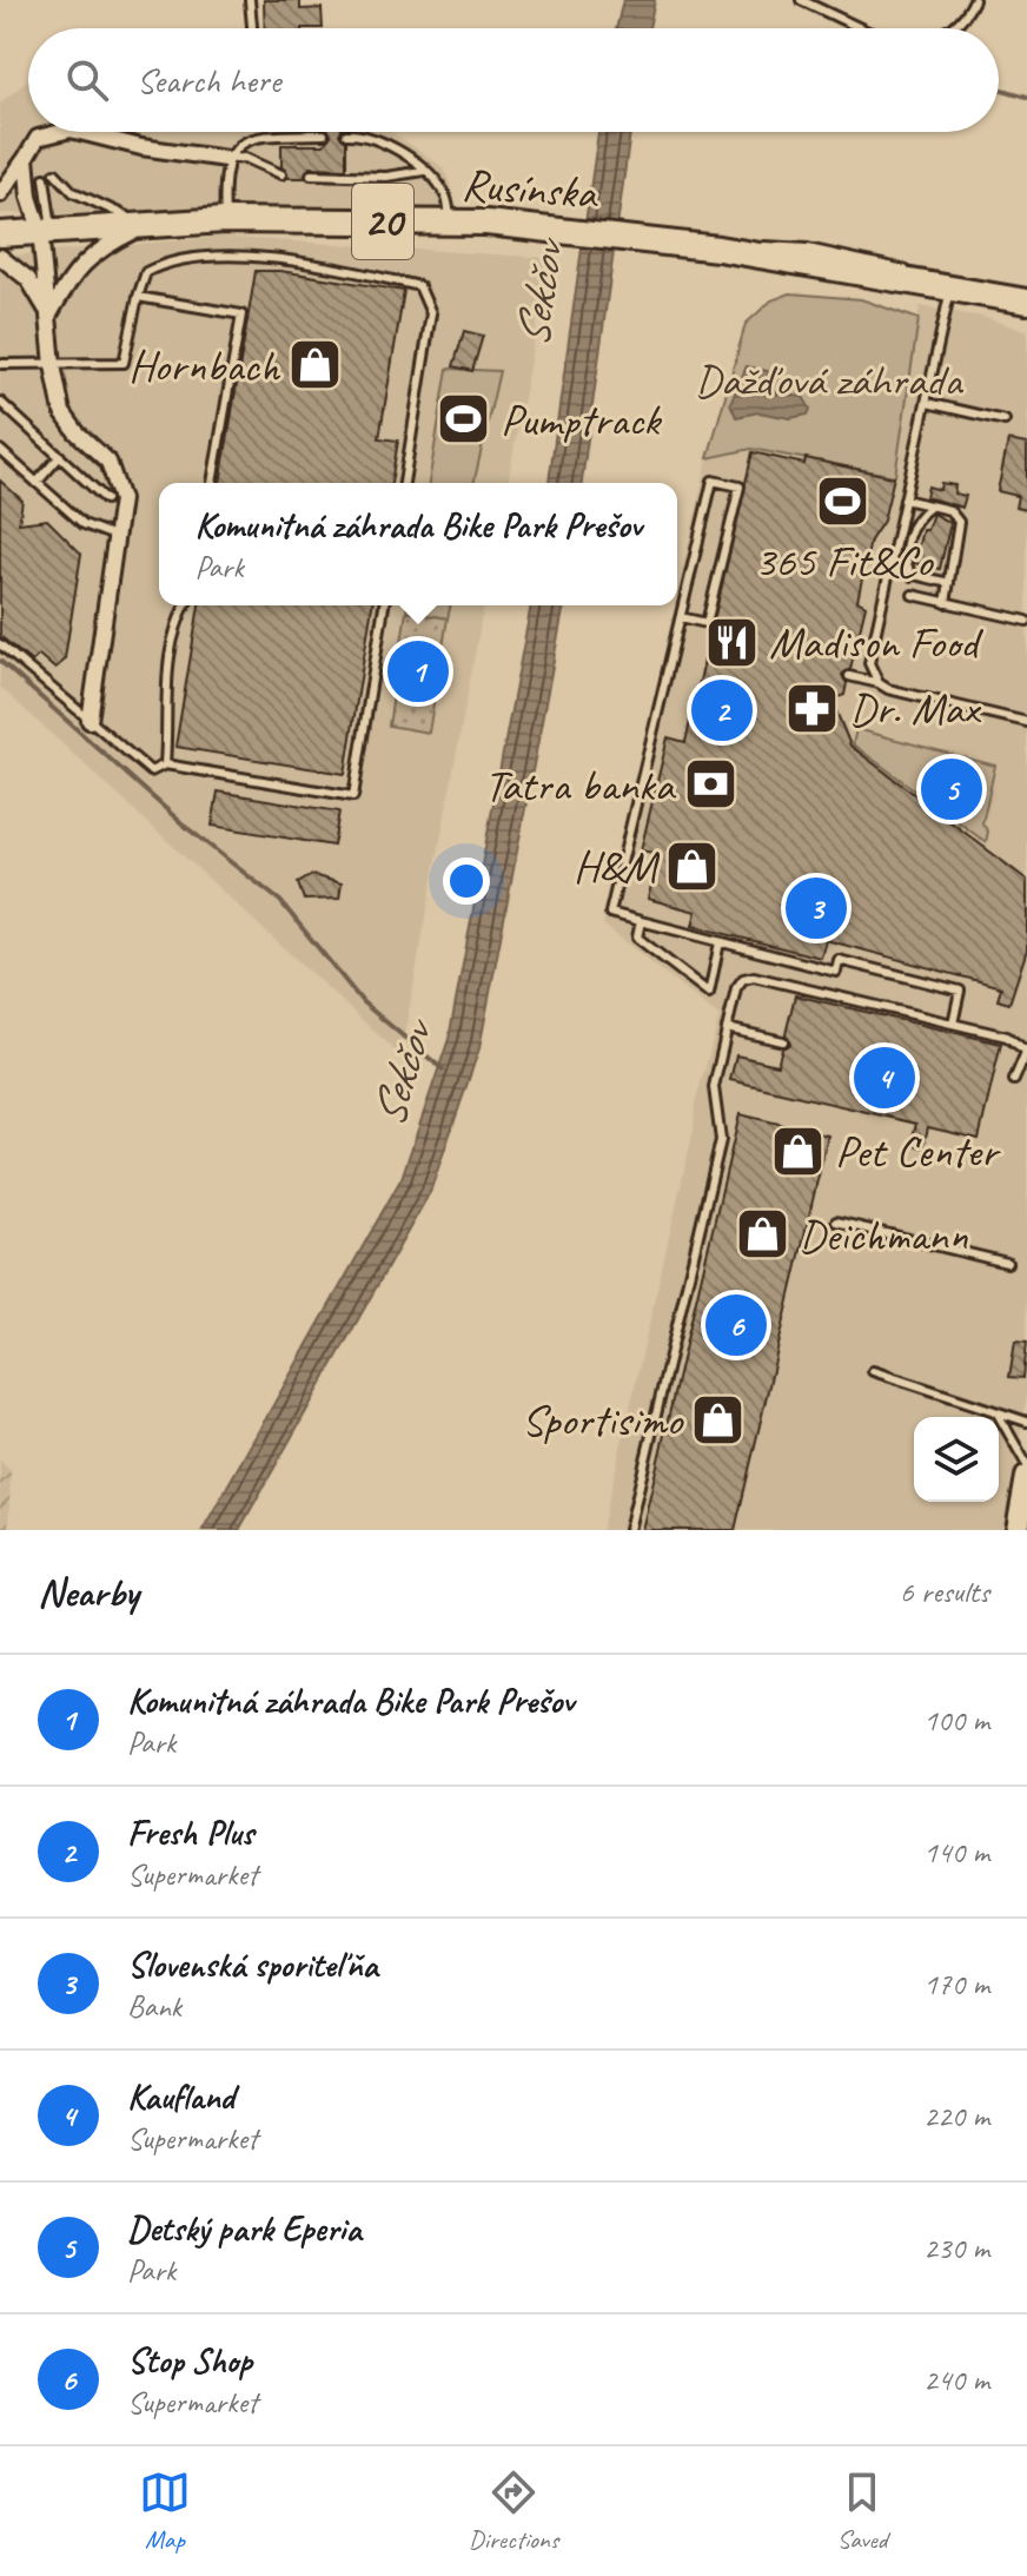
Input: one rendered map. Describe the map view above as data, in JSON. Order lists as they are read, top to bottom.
{
  "streets": {
    "main road": ["Rusínska", "20"]
  },
  "water": ["Sekčov"],
  "parks": ["Dažďová záhrada"],
  "places": {
    "shop": [
      "Hornbach",
      "H&M",
      "Pet Center",
      "Deichmann",
      "Sportisimo"
    ],
    "sports": ["Pumptrack", "365 Fit&Co"],
    "restaurant": ["Madison Food"],
    "pharmacy": ["Dr. Max"],
    "bank": ["Tatra banka"]
  },
  "page": {
    "search": "Search here",
    "popup": ["Komunitná záhrada Bike Park Prešov", "Park"],
    "pins": [
      "1",
      "2",
      "5",
      "3",
      "4",
      "6"
    ],
    "heading": ["Nearby", "6 results"],
    "list": [
      {
        "mark": "1",
        "name": "Komunitná záhrada Bike Park Prešov",
        "note": "Park",
        "value": "100 m"
      },
      {
        "mark": "2",
        "name": "Fresh Plus",
        "note": "Supermarket",
        "value": "140 m"
      },
      {
        "mark": "3",
        "name": "Slovenská sporiteľňa",
        "note": "Bank",
        "value": "170 m"
      },
      {
        "mark": "4",
        "name": "Kaufland",
        "note": "Supermarket",
        "value": "220 m"
      },
      {
        "mark": "5",
        "name": "Detský park Eperia",
        "note": "Park",
        "value": "230 m"
      },
      {
        "mark": "6",
        "name": "Stop Shop",
        "note": "Supermarket",
        "value": "240 m"
      }
    ],
    "nav": ["Map", "Directions", "Saved"]
  }
}
